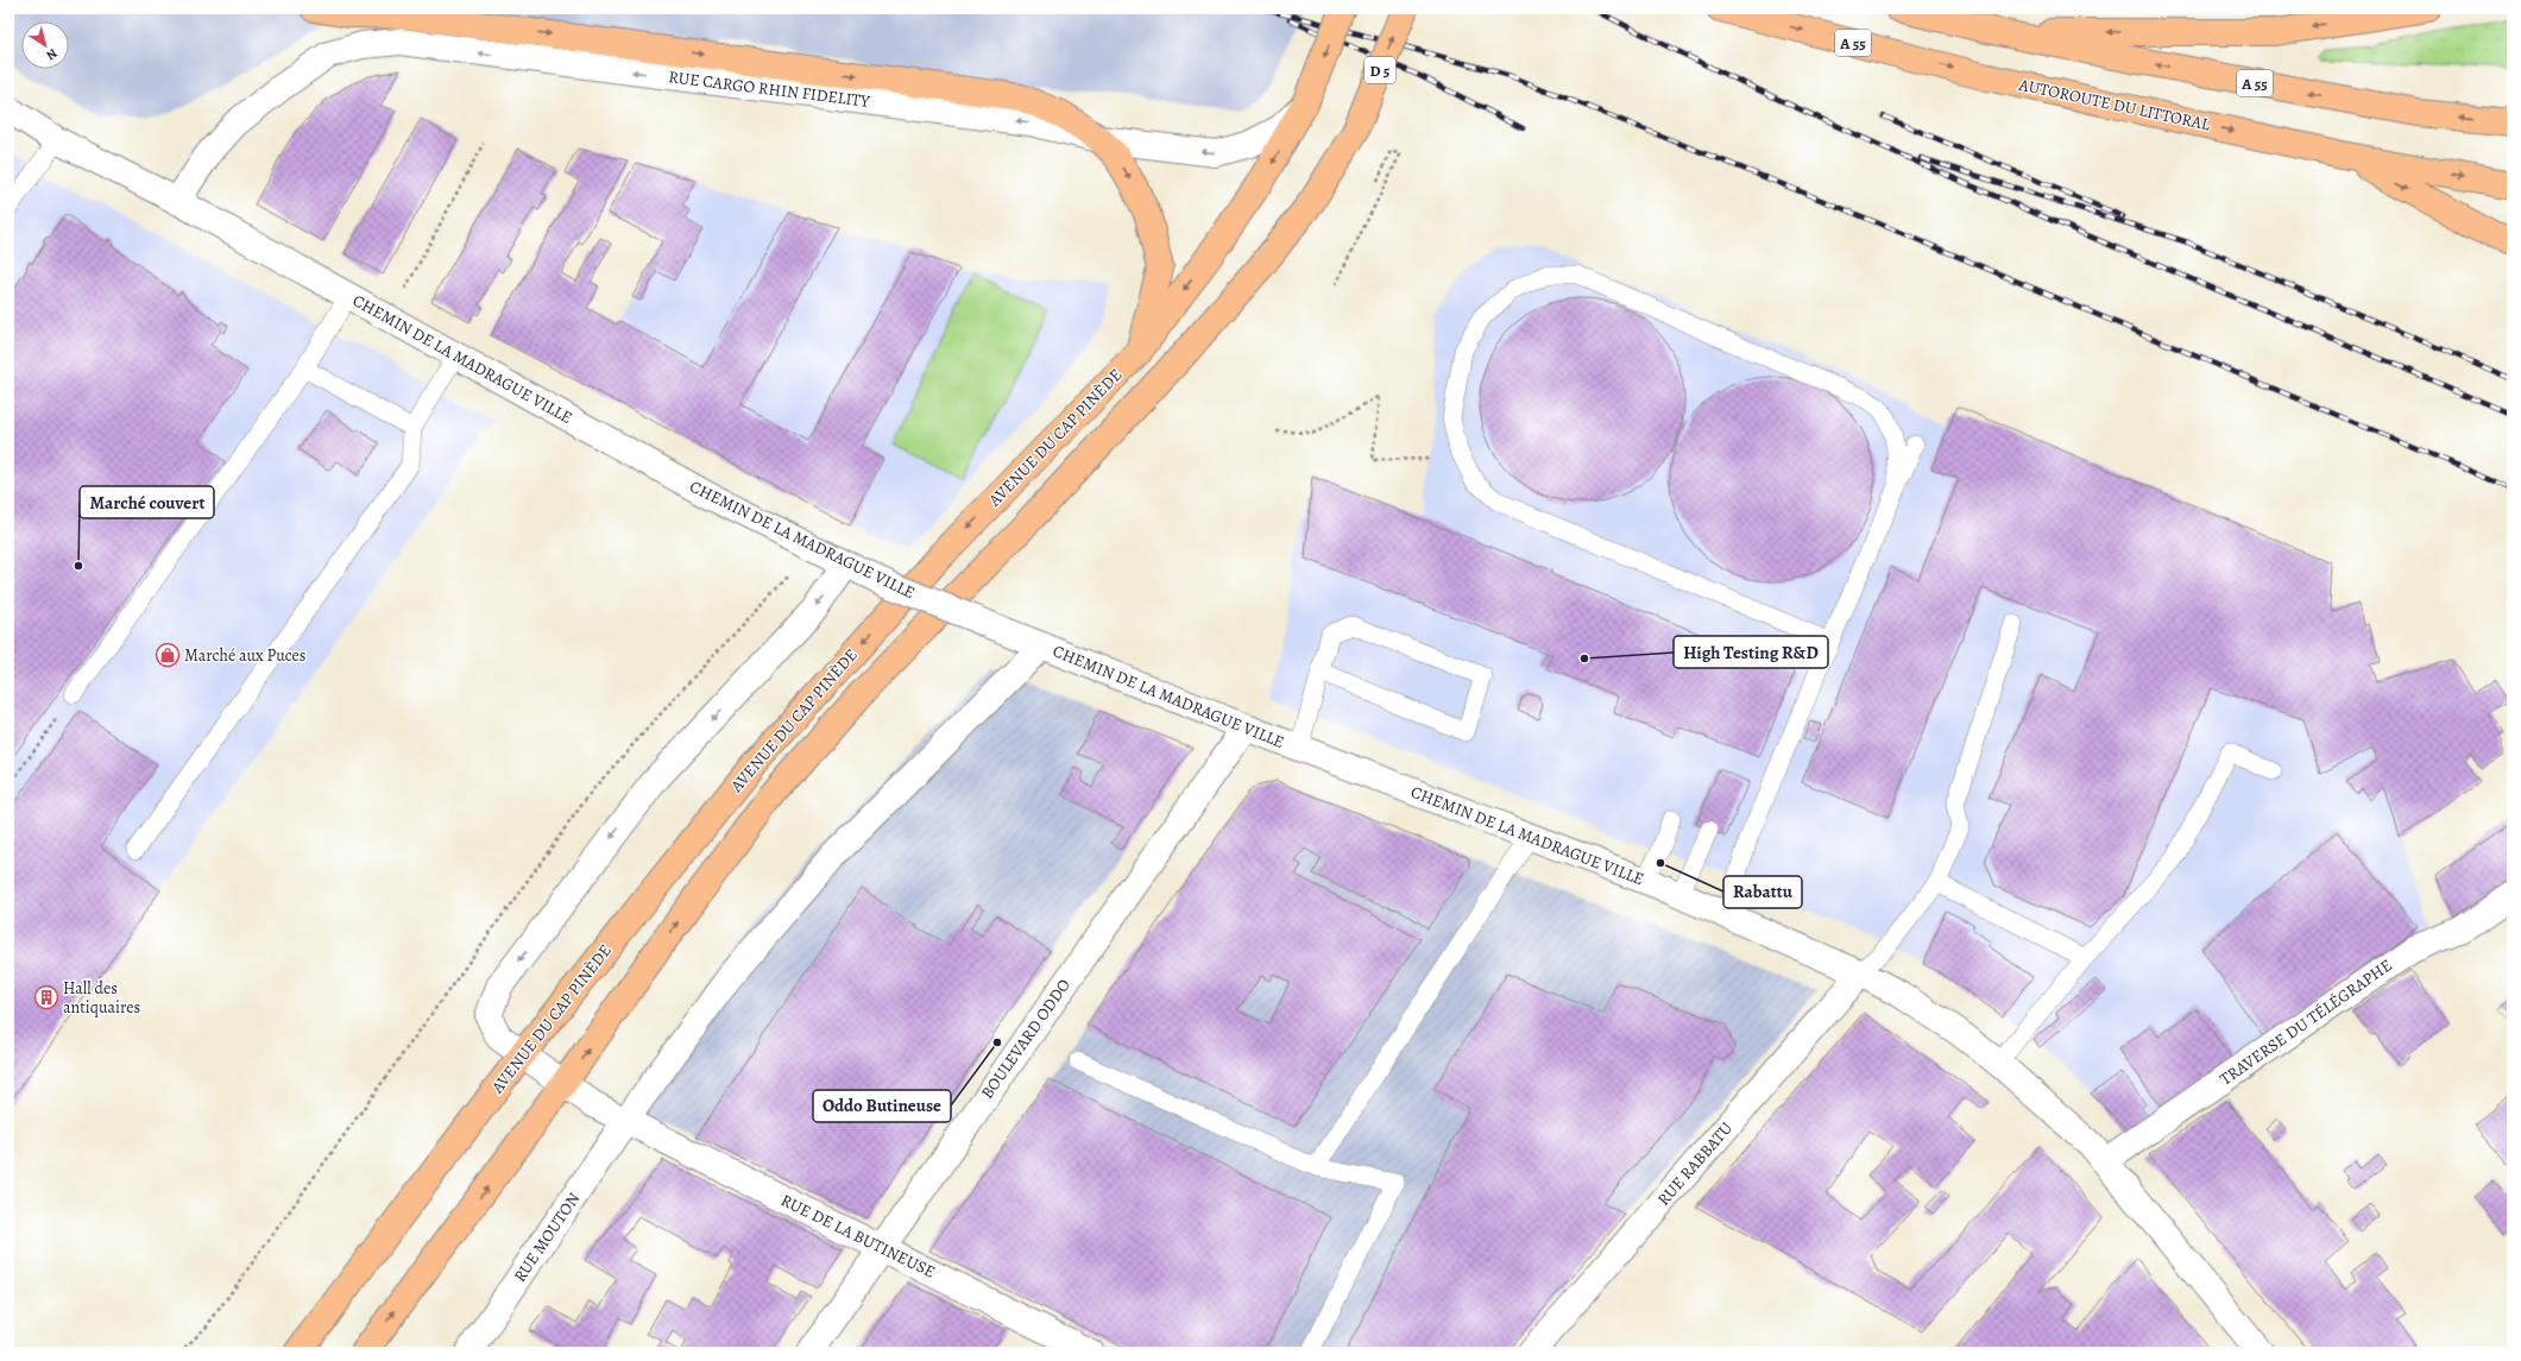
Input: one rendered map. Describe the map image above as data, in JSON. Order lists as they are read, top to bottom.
{
  "streets": {
    "main road": [
      "A 55",
      "D 5",
      "RUE CARGO RHIN FIDELITY",
      "AUTOROUTE DU LITTORAL",
      "AVENUE DU CAP PINÈDE"
    ],
    "street": [
      "CHEMIN DE LA MADRAGUE VILLE",
      "TRAVERSE DU TÉLÉGRAPHE",
      "BOULEVARD ODDO",
      "RUE RABBATU",
      "RUE DE LA BUTINEUSE",
      "RUE MOUTON"
    ]
  },
  "crossings": [
    ["RUE CARGO RHIN FIDELITY", "CHEMIN DE LA MADRAGUE VILLE"],
    ["RUE CARGO RHIN FIDELITY", "AVENUE DU CAP PINÈDE"],
    ["CHEMIN DE LA MADRAGUE VILLE", "TRAVERSE DU TÉLÉGRAPHE"],
    ["CHEMIN DE LA MADRAGUE VILLE", "BOULEVARD ODDO"],
    ["CHEMIN DE LA MADRAGUE VILLE", "RUE RABBATU"],
    ["CHEMIN DE LA MADRAGUE VILLE", "RUE DE LA BUTINEUSE"],
    ["CHEMIN DE LA MADRAGUE VILLE", "RUE MOUTON"],
    ["AVENUE DU CAP PINÈDE", "RUE DE LA BUTINEUSE"],
    ["BOULEVARD ODDO", "RUE DE LA BUTINEUSE"],
    ["RUE DE LA BUTINEUSE", "RUE MOUTON"]
  ],
  "one_way": ["RUE DE LA BUTINEUSE"],
  "places": {
    "other": [
      "Marché couvert",
      "High Testing R&D",
      "Rabattu",
      "Oddo Butineuse"
    ],
    "shop": ["Marché aux Puces"],
    "building": ["Hall des antiquaires"]
  },
  "north": "bottom right"
}
